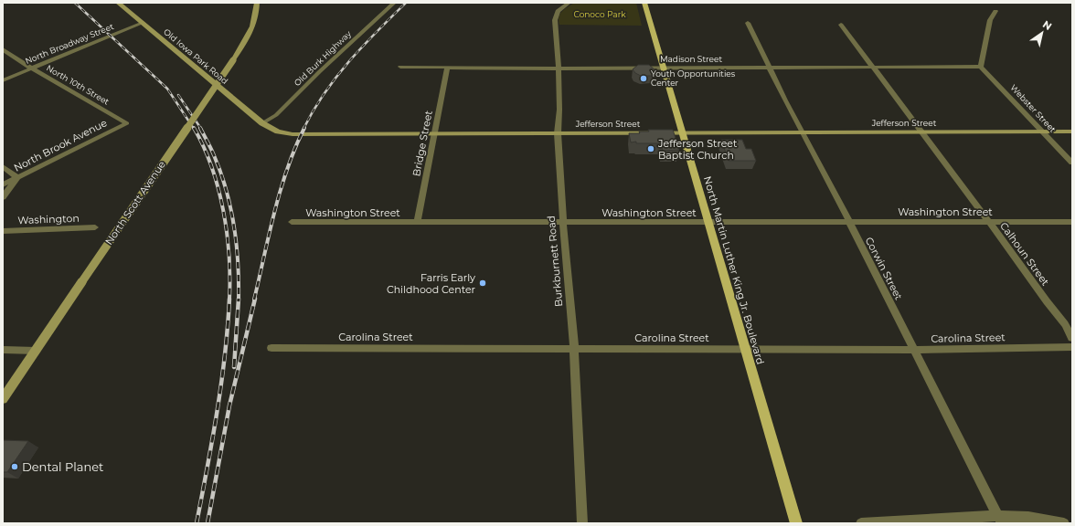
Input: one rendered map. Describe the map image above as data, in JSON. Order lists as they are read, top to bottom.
{
  "streets": {
    "main road": ["North Martin Luther King Jr. Boulevard"],
    "street": [
      "North Broadway Street",
      "Old Iowa Park Road",
      "Old Burk Highway",
      "Madison Street",
      "North 10th Street",
      "Webster Street",
      "Jefferson Street",
      "Bridge Street",
      "North Brook Avenue",
      "North Scott Avenue",
      "Washington Street",
      "Washington",
      "Calhoun Street",
      "Burkburnett Road",
      "Corwin Street",
      "Carolina Street"
    ]
  },
  "crossings": [
    ["North Broadway Street", "Old Iowa Park Road"],
    ["North Broadway Street", "North 10th Street"],
    ["Old Iowa Park Road", "Old Burk Highway"],
    ["Old Iowa Park Road", "Jefferson Street"],
    ["Old Burk Highway", "Jefferson Street"],
    ["Madison Street", "Webster Street"],
    ["Madison Street", "Bridge Street"],
    ["Madison Street", "Calhoun Street"],
    ["Madison Street", "Burkburnett Road"],
    ["Madison Street", "Corwin Street"],
    ["Madison Street", "North Martin Luther King Jr. Boulevard"],
    ["North 10th Street", "North Brook Avenue"],
    ["Webster Street", "Jefferson Street"],
    ["Jefferson Street", "Bridge Street"],
    ["Jefferson Street", "Calhoun Street"],
    ["Jefferson Street", "Burkburnett Road"],
    ["Jefferson Street", "Corwin Street"],
    ["Jefferson Street", "North Martin Luther King Jr. Boulevard"],
    ["Bridge Street", "Washington Street"],
    ["Washington Street", "Calhoun Street"],
    ["Washington Street", "Burkburnett Road"],
    ["Washington Street", "Corwin Street"],
    ["Washington Street", "North Martin Luther King Jr. Boulevard"],
    ["Burkburnett Road", "Carolina Street"],
    ["Corwin Street", "Carolina Street"],
    ["North Martin Luther King Jr. Boulevard", "Carolina Street"]
  ],
  "parks": ["Conoco Park"],
  "places": [
    "Youth Opportunities Center",
    "Jefferson Street Baptist Church",
    "Farris Early Childhood Center",
    "Dental Planet"
  ],
  "north": "top right"
}
